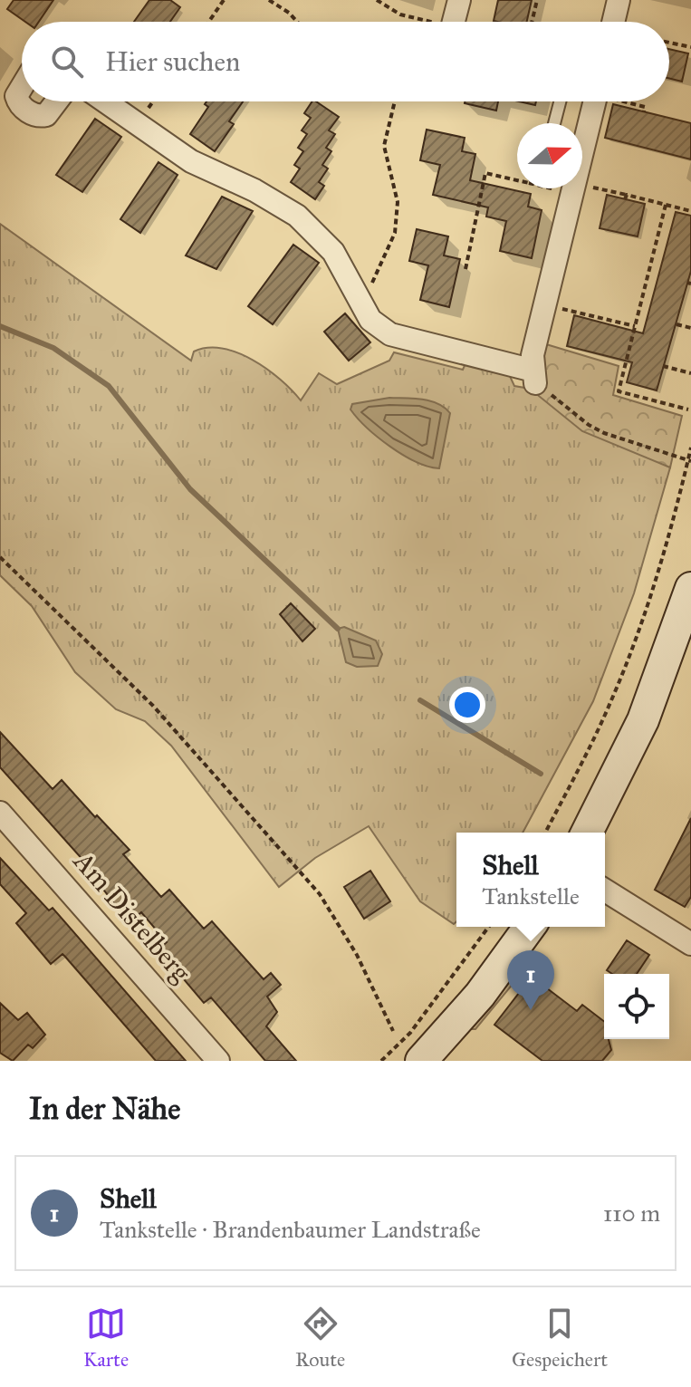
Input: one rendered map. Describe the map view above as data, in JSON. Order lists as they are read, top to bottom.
{
  "streets": {
    "street": ["Am Distelberg"]
  },
  "north": "right",
  "page": {
    "search": "Hier suchen",
    "popup": ["Shell", "Tankstelle"],
    "pins": "1",
    "heading": "In der Nähe",
    "list": [
      {
        "mark": "1",
        "name": "Shell",
        "note": "Tankstelle · Brandenbaumer Landstraße",
        "value": "110 m"
      }
    ],
    "nav": ["Karte", "Route", "Gespeichert"]
  }
}
